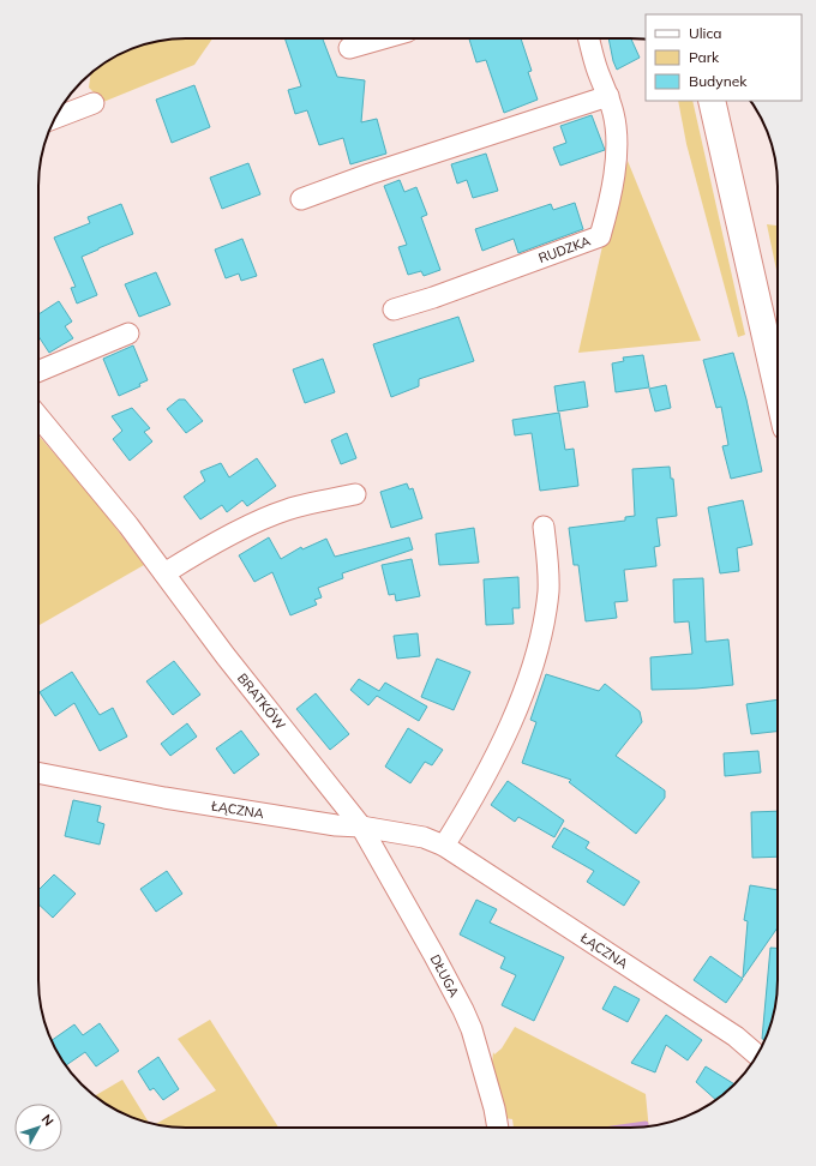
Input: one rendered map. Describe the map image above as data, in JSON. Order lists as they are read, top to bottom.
{
  "streets": {
    "street": [
      "RUDZKA",
      "BRATKÓW",
      "ŁĄCZNA",
      "DŁUGA"
    ]
  },
  "crossings": [
    ["BRATKÓW", "ŁĄCZNA"],
    ["BRATKÓW", "DŁUGA"],
    ["ŁĄCZNA", "DŁUGA"]
  ],
  "legend": ["Ulica", "Park", "Budynek"],
  "north": "top right"
}
